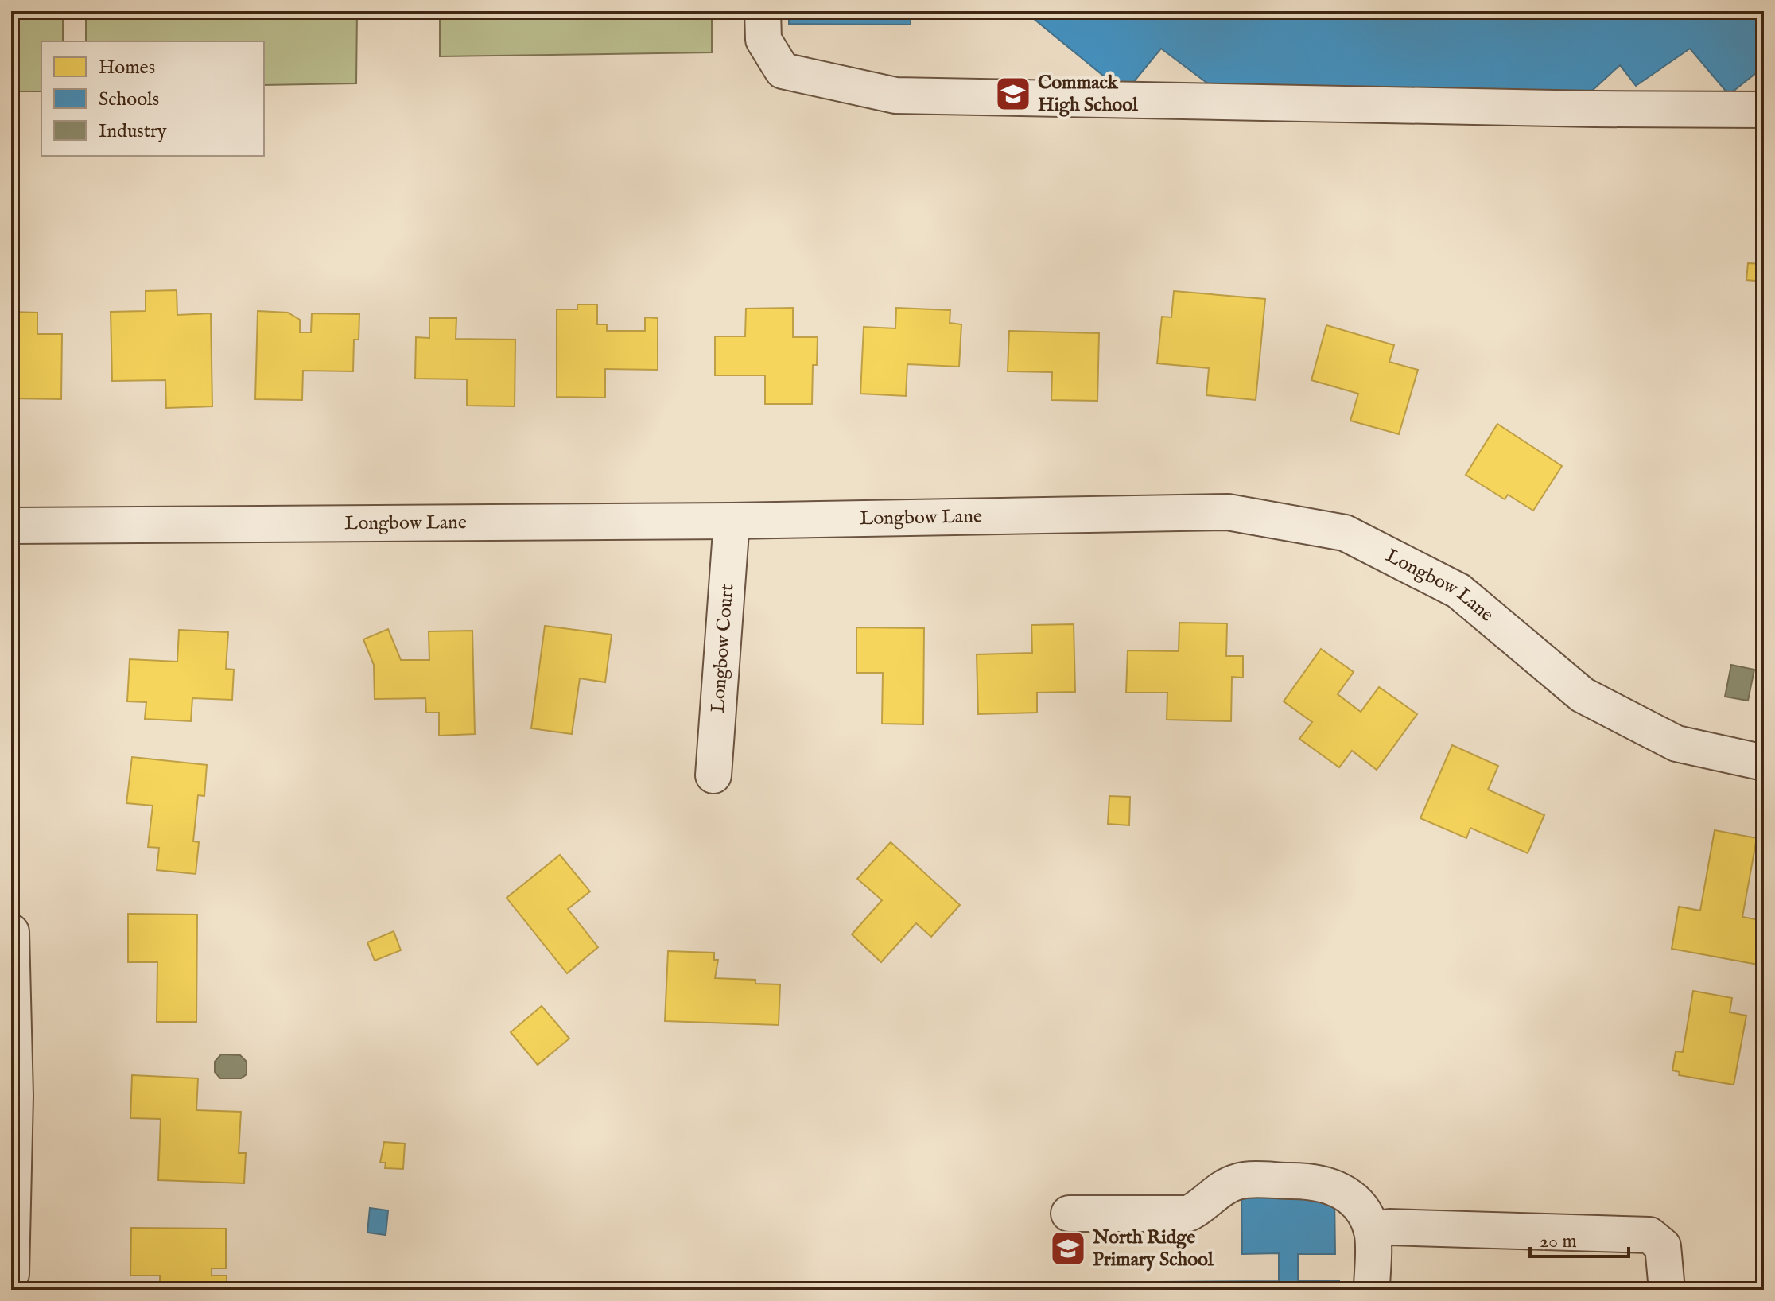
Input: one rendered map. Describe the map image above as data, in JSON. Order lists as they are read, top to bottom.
{
  "streets": {
    "street": ["Longbow Lane", "Longbow Court"]
  },
  "crossings": [
    ["Longbow Lane", "Longbow Court"]
  ],
  "places": {
    "school or university": ["Commack High School", "North Ridge Primary School"]
  },
  "legend": ["Homes", "Schools", "Industry"],
  "scale_bar": "20 m"
}
